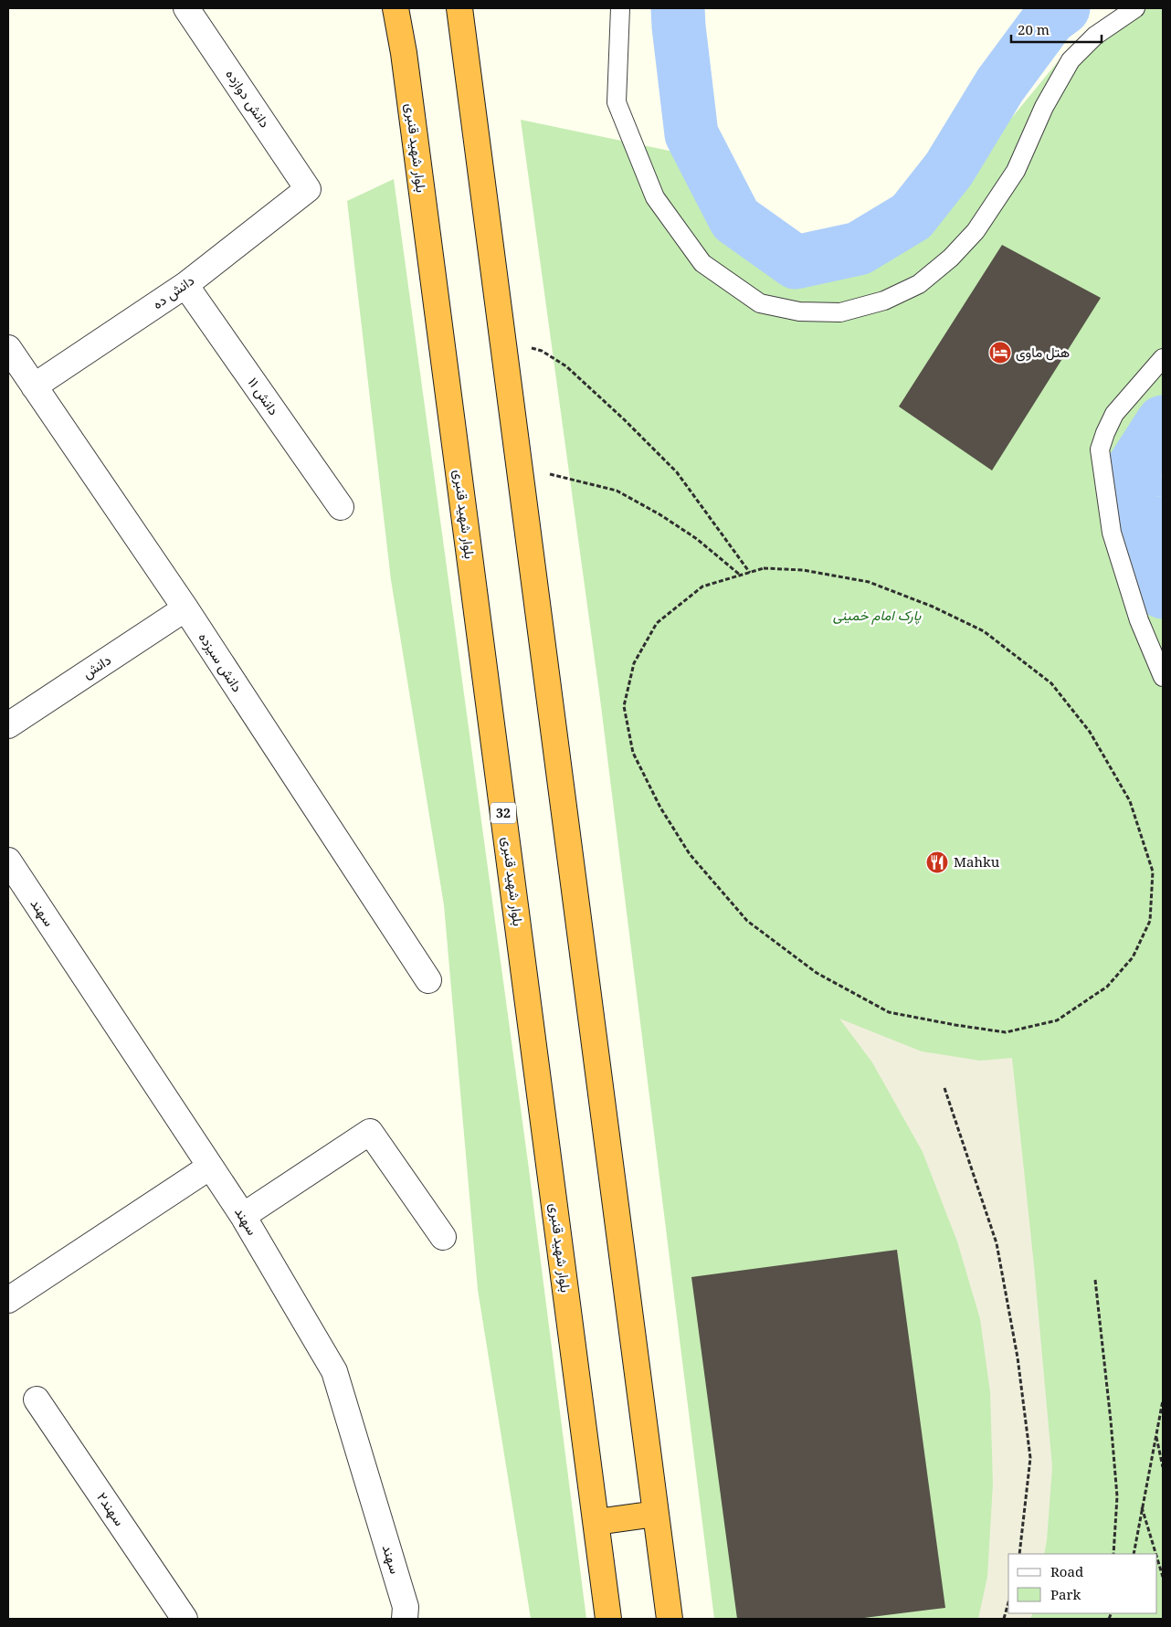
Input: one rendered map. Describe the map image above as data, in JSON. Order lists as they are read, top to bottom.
{
  "streets": {
    "highway": ["بلوار شهید قنبری", "32"],
    "street": [
      "دانش دوازده",
      "دانش ده",
      "دانش ۱۱",
      "دانش سیزده",
      "دانش",
      "سهند",
      "سهند۲"
    ]
  },
  "crossings": [
    ["دانش دوازده", "دانش ده"],
    ["دانش ده", "دانش ۱۱"],
    ["دانش ده", "دانش سیزده"],
    ["دانش سیزده", "دانش"]
  ],
  "parks": ["پارک امام خمینی"],
  "places": {
    "hotel": ["هتل ماوی"],
    "restaurant": ["Mahku"]
  },
  "legend": ["Road", "Park"],
  "scale_bar": "20 m"
}
